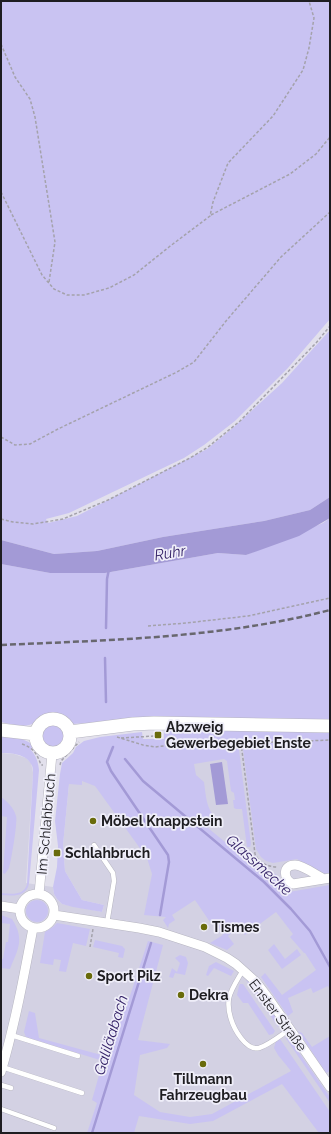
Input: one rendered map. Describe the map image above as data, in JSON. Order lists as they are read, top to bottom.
{
  "streets": {
    "street": ["Im Schlahbruch", "Enster Straße"]
  },
  "crossings": [
    ["Im Schlahbruch", "Enster Straße"]
  ],
  "water": ["Ruhr", "Glassmecke", "Galiläabach"],
  "places": {
    "transit": ["Abzweig Gewerbegebiet Enste", "Schlahbruch"],
    "other": [
      "Möbel Knappstein",
      "Tismes",
      "Sport Pilz",
      "Dekra",
      "Tillmann Fahrzeugbau"
    ]
  }
}
